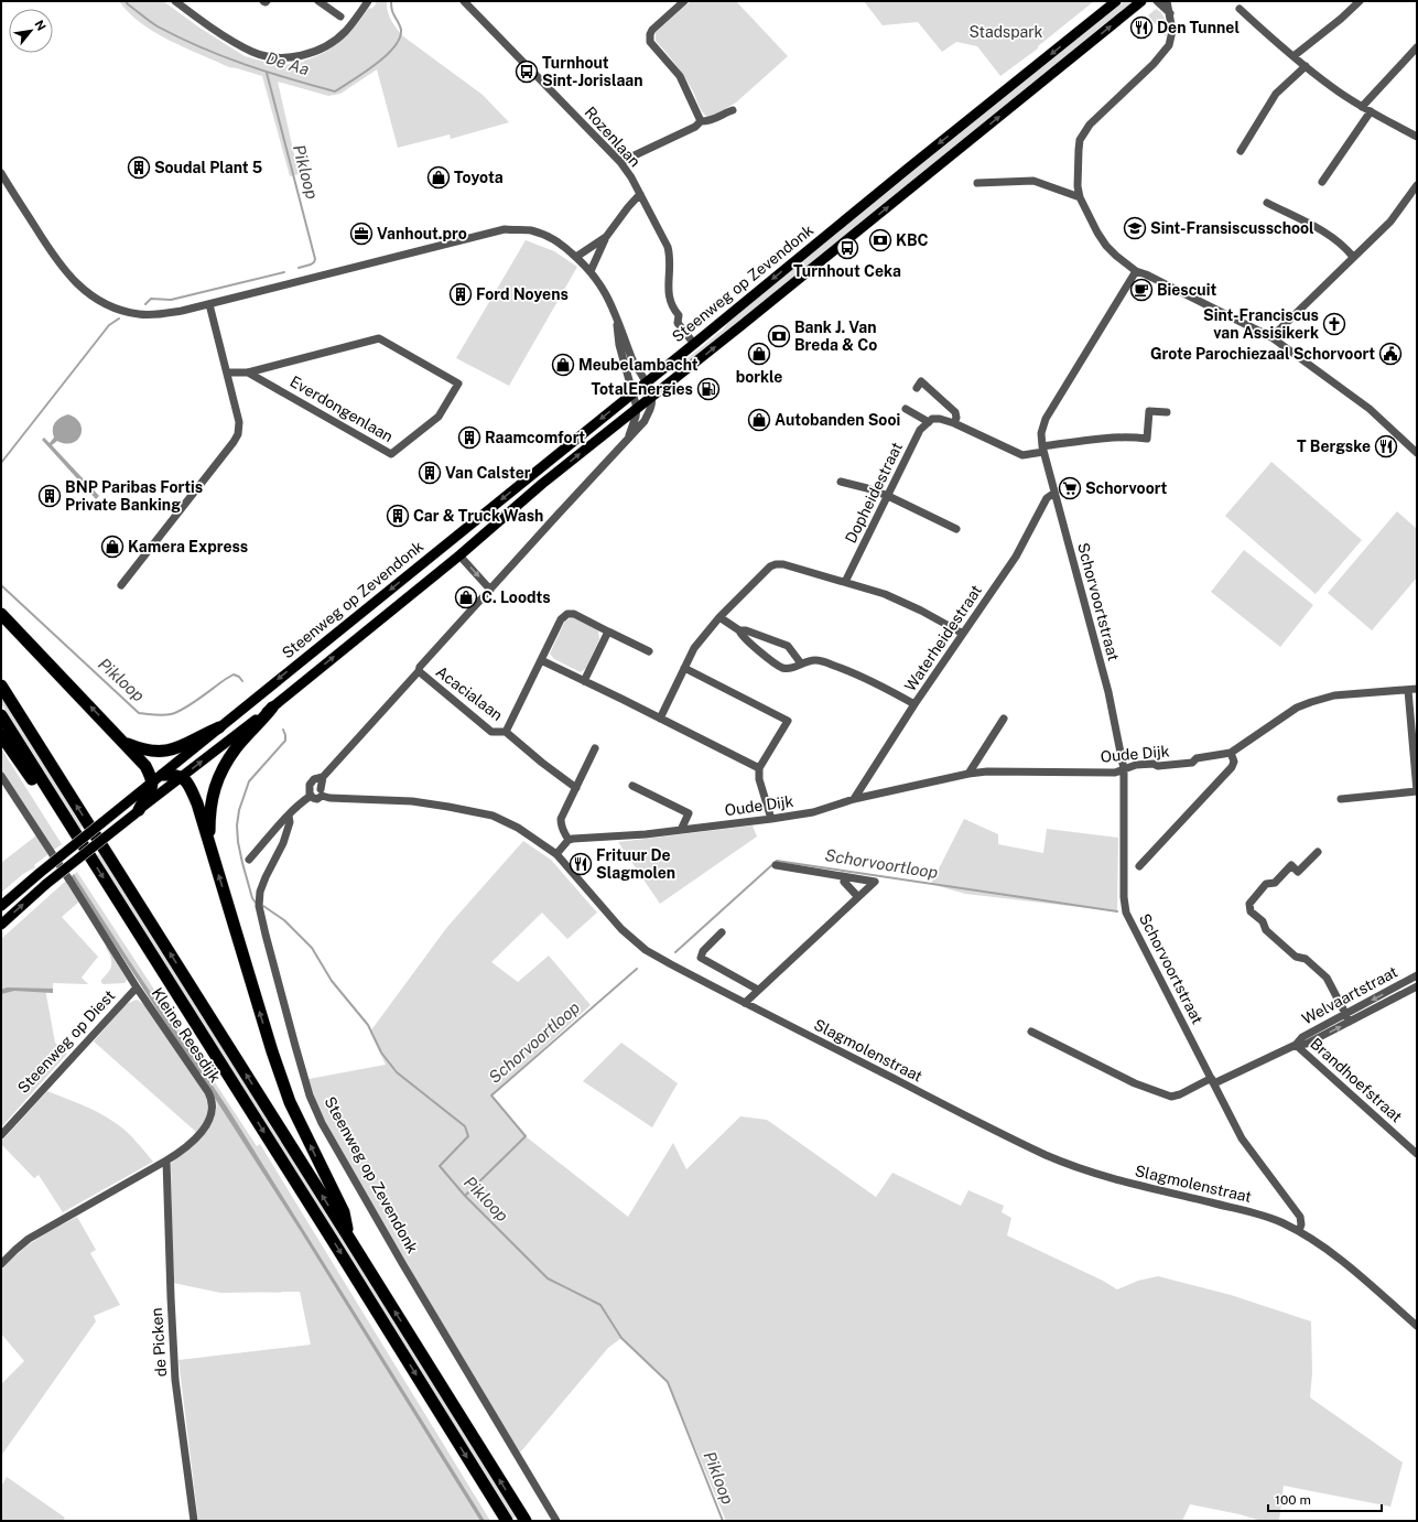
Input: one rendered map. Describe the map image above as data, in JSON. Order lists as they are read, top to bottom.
{
  "streets": {
    "main road": ["Steenweg op Zevendonk"],
    "street": [
      "Rozenlaan",
      "Everdongenlaan",
      "Dopheidestraat",
      "Schorvoortstraat",
      "Waterheidestraat",
      "Acacialaan",
      "Oude Dijk",
      "Welvaartstraat",
      "Kleine Reesdijk",
      "Steenweg op Diest",
      "Slagmolenstraat",
      "Brandhoefstraat",
      "de Picken"
    ]
  },
  "crossings": [
    ["Rozenlaan", "Steenweg op Zevendonk"],
    ["Schorvoortstraat", "Waterheidestraat"],
    ["Schorvoortstraat", "Oude Dijk"],
    ["Schorvoortstraat", "Welvaartstraat"],
    ["Schorvoortstraat", "Slagmolenstraat"],
    ["Waterheidestraat", "Oude Dijk"],
    ["Welvaartstraat", "Brandhoefstraat"],
    ["Kleine Reesdijk", "Steenweg op Diest"],
    ["Kleine Reesdijk", "de Picken"]
  ],
  "water": ["De Aa", "Pikloop", "Schorvoortloop"],
  "parks": ["Stadspark"],
  "places": {
    "restaurant": ["Den Tunnel", "T Bergske", "Frituur De Slagmolen"],
    "bus stop": ["Turnhout Sint-Jorislaan", "Turnhout Ceka"],
    "building": [
      "Soudal Plant 5",
      "Ford Noyens",
      "Raamcomfort",
      "Van Calster",
      "BNP Paribas Fortis Private Banking",
      "Car & Truck Wash"
    ],
    "shop": [
      "Toyota",
      "borkle",
      "Meubelambacht",
      "Autobanden Sooi",
      "Kamera Express",
      "C. Loodts"
    ],
    "school or university": ["Sint-Fransiscusschool"],
    "office": ["Vanhout.pro"],
    "bank": ["KBC", "Bank J. Van Breda & Co"],
    "cafe": ["Biescuit"],
    "church": ["Sint-Franciscus van Assisikerk"],
    "public building": ["Grote Parochiezaal Schorvoort"],
    "fuel station": ["TotalEnergies"],
    "supermarket": ["Schorvoort"]
  },
  "scale_bar": "100 m",
  "north": "top right"
}
